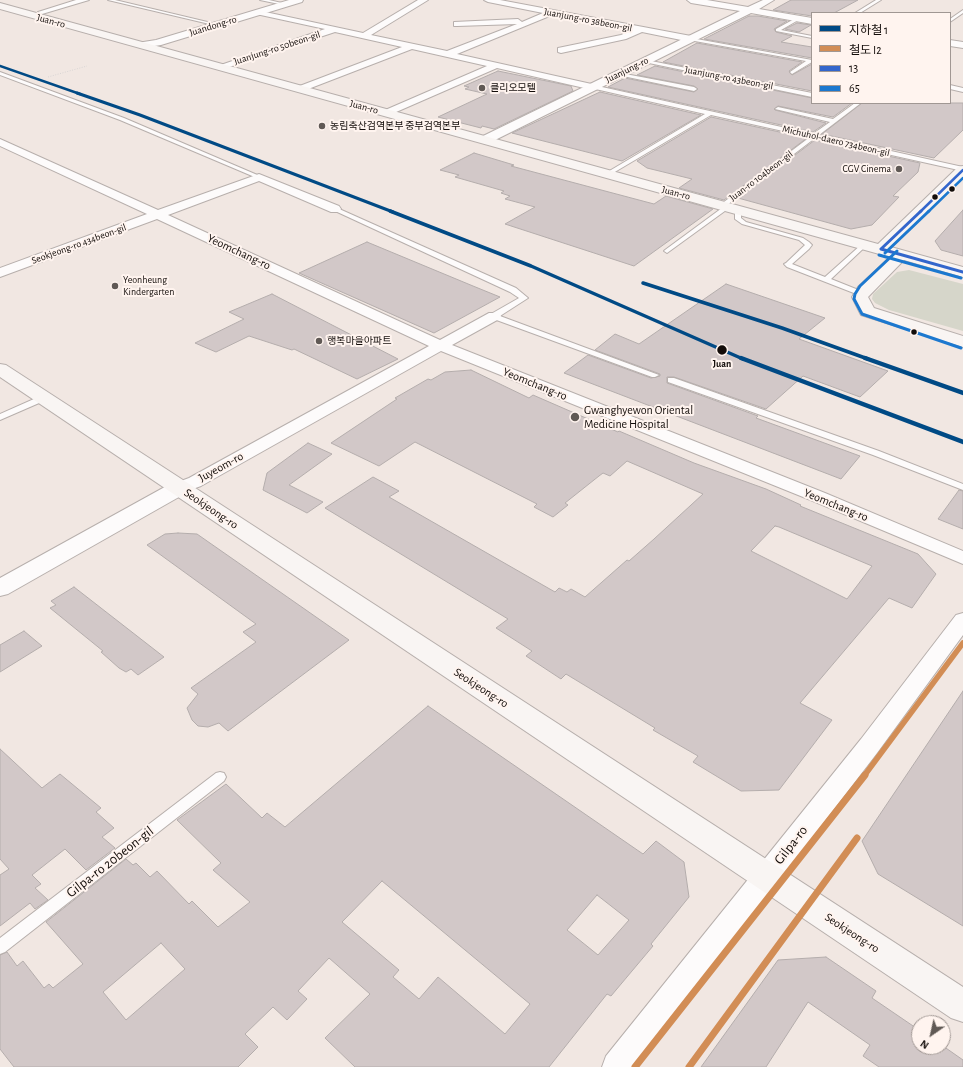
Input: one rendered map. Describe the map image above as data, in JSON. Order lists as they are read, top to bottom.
{
  "streets": {
    "main road": ["Juan-ro", "Seokjeong-ro"],
    "street": [
      "Juanjung-ro 38beon-gil",
      "Juandong-ro",
      "Juanjung-ro 50beon-gil",
      "Juanjung-ro",
      "Seokjeong-ro 434beon-gil",
      "Yeomchang-ro",
      "Juyeom-ro",
      "Gilpa-ro"
    ],
    "lane": [
      "Juanjung-ro 43beon-gil",
      "Michuhol-daero 734beon-gil",
      "Juan-ro 104beon-gil",
      "Gilpa-ro 20beon-gil"
    ]
  },
  "crossings": [
    ["Juanjung-ro 38beon-gil", "Juanjung-ro"],
    ["Juan-ro", "Juandong-ro"],
    ["Juan-ro", "Juanjung-ro 50beon-gil"],
    ["Juan-ro", "Juanjung-ro"],
    ["Juan-ro", "Juan-ro 104beon-gil"],
    ["Juandong-ro", "Juanjung-ro 50beon-gil"],
    ["Juanjung-ro 50beon-gil", "Juanjung-ro"],
    ["Juanjung-ro 50beon-gil", "Michuhol-daero 734beon-gil"],
    ["Juanjung-ro", "Juanjung-ro 43beon-gil"],
    ["Juanjung-ro", "Michuhol-daero 734beon-gil"],
    ["Michuhol-daero 734beon-gil", "Juan-ro 104beon-gil"],
    ["Seokjeong-ro 434beon-gil", "Yeomchang-ro"],
    ["Yeomchang-ro", "Juyeom-ro"],
    ["Juyeom-ro", "Seokjeong-ro"],
    ["Seokjeong-ro", "Gilpa-ro"]
  ],
  "places": [
    "클리오모텔",
    "농림축산검역본부 중부검역본부",
    "CGV Cinema",
    "Yeonheung Kindergarten",
    "행복마을아파트",
    "Juan",
    "Gwanghyewon Oriental Medicine Hospital"
  ],
  "lines": [
    "metro line 1",
    "transit line 13",
    "transit line 65",
    "rail line I2"
  ],
  "legend": [
    "지하철 1",
    "철도 I2",
    "13",
    "65"
  ],
  "north": "bottom left"
}
